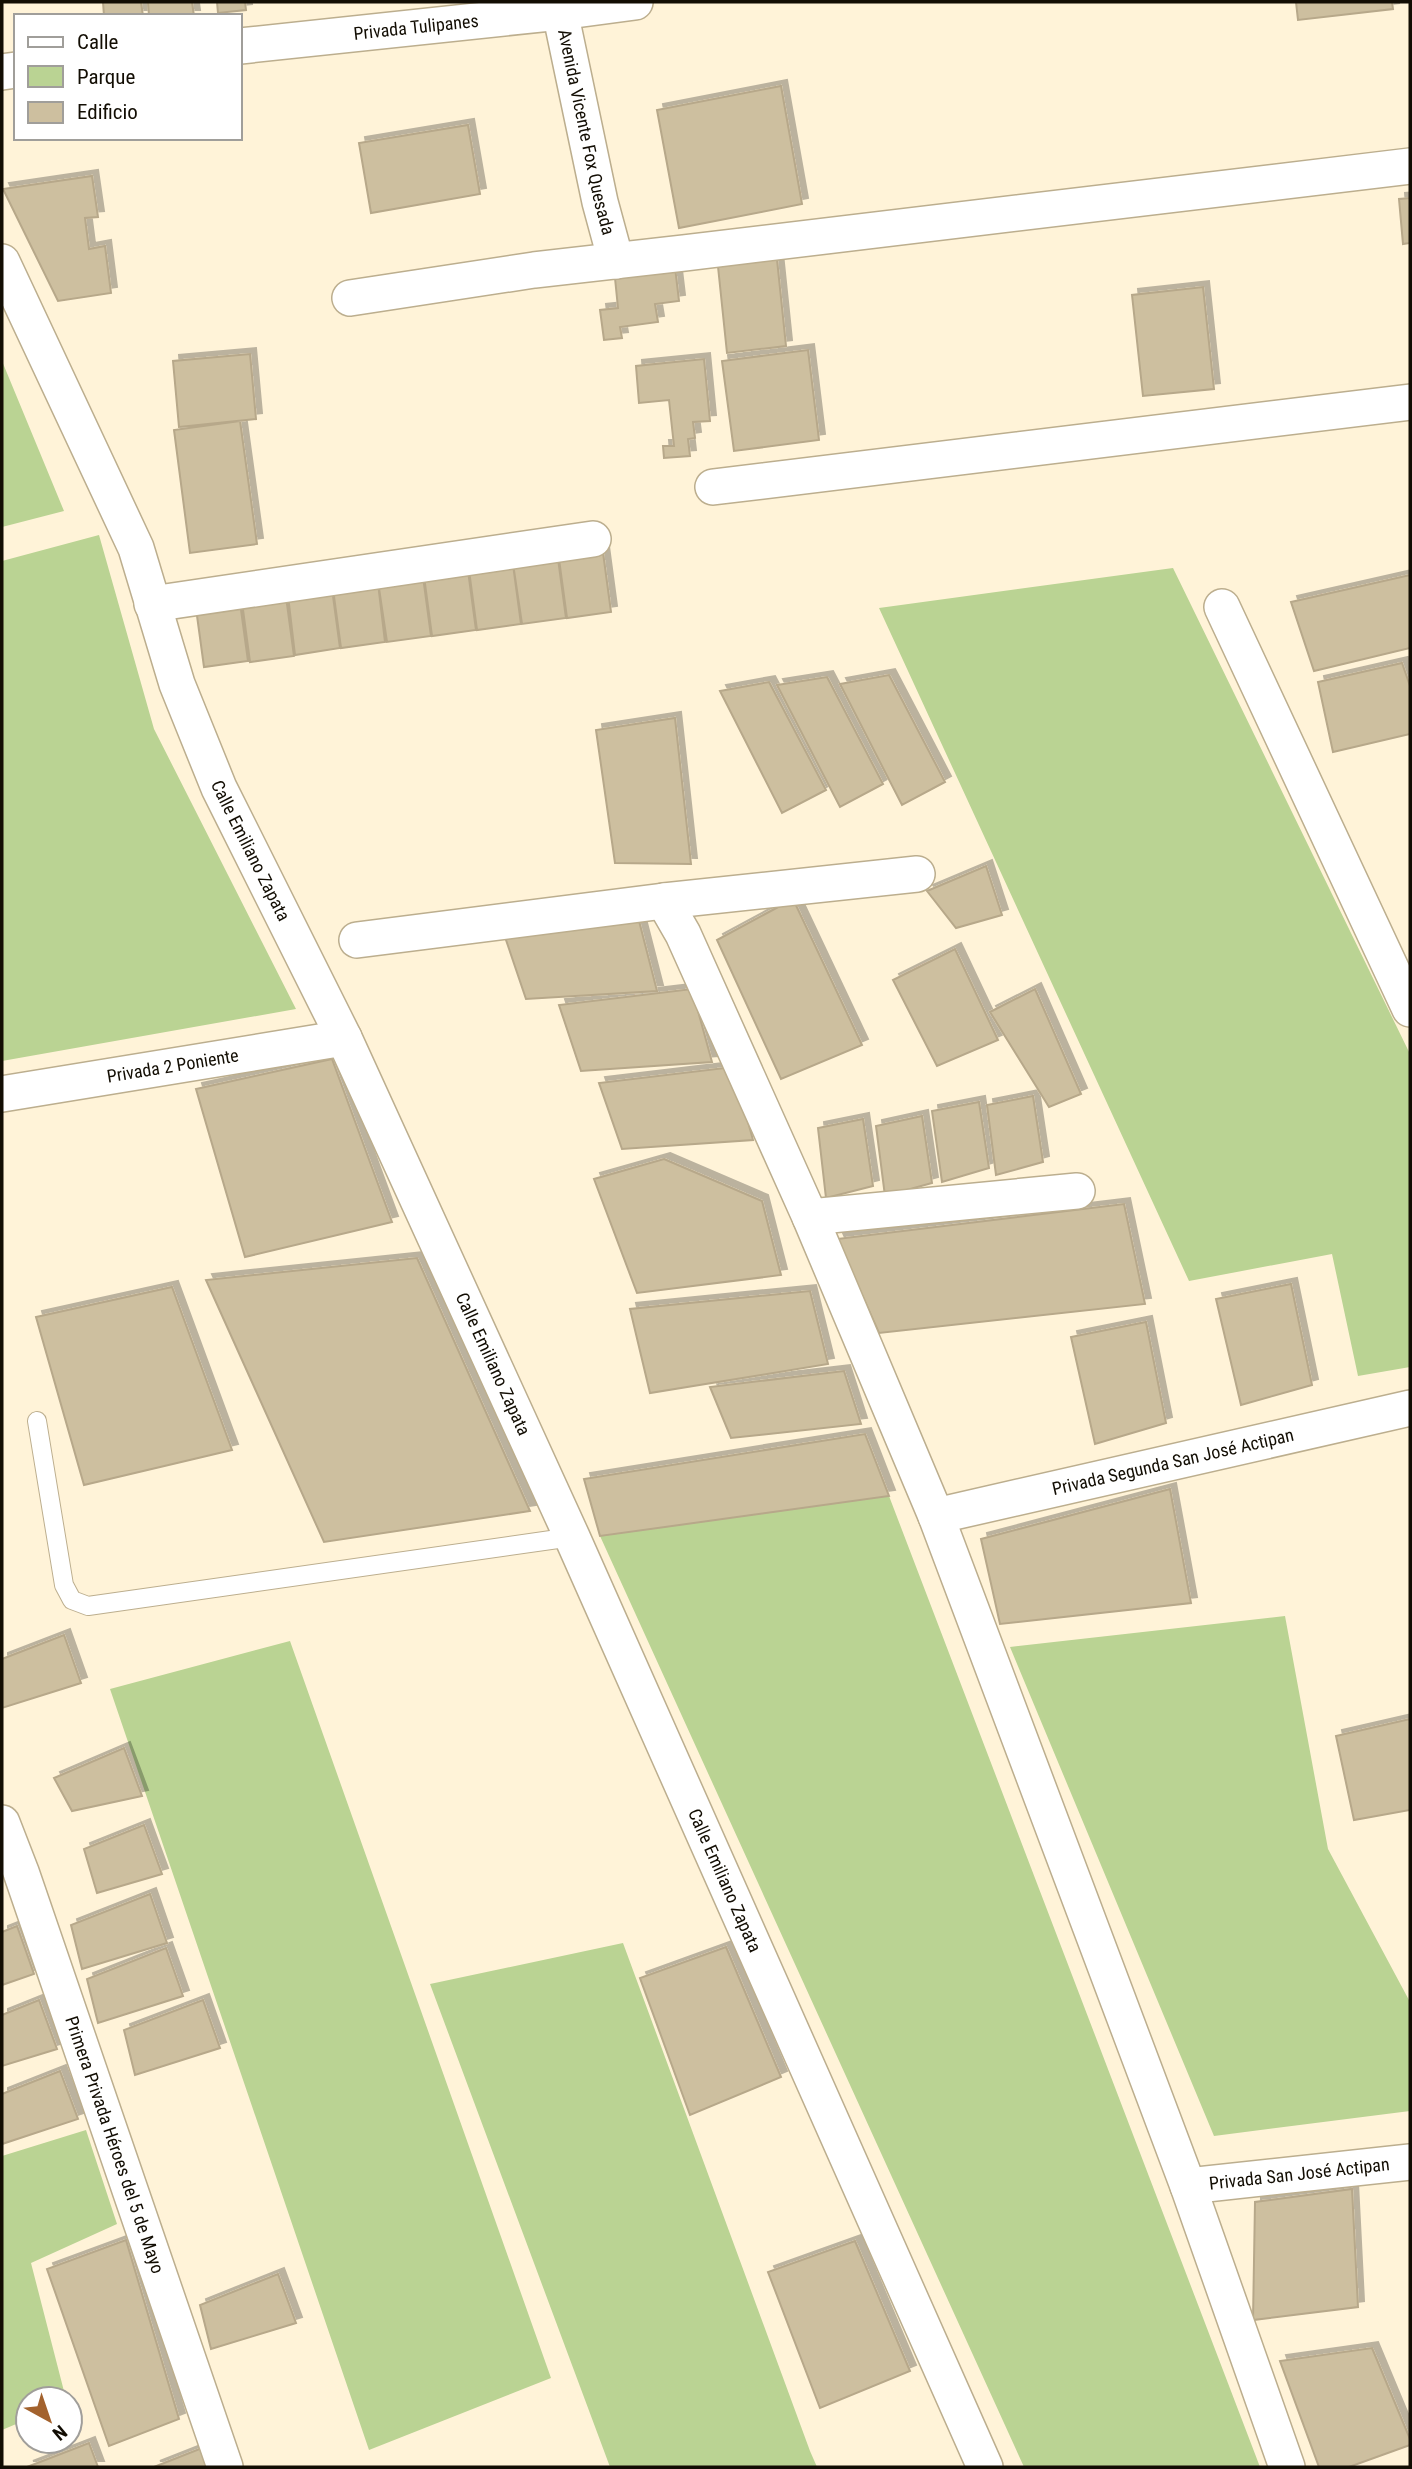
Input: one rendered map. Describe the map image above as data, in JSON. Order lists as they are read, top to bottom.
{
  "streets": {
    "street": [
      "Privada Tulipanes",
      "Avenida Vicente Fox Quesada",
      "Calle Emiliano Zapata",
      "Privada 2 Poniente",
      "Privada Segunda San José Actipan",
      "Primera Privada Héroes del 5 de Mayo",
      "Privada San José Actipan"
    ]
  },
  "crossings": [
    ["Privada Tulipanes", "Avenida Vicente Fox Quesada"],
    ["Calle Emiliano Zapata", "Privada 2 Poniente"]
  ],
  "legend": ["Calle", "Parque", "Edificio"],
  "north": "bottom right"
}
